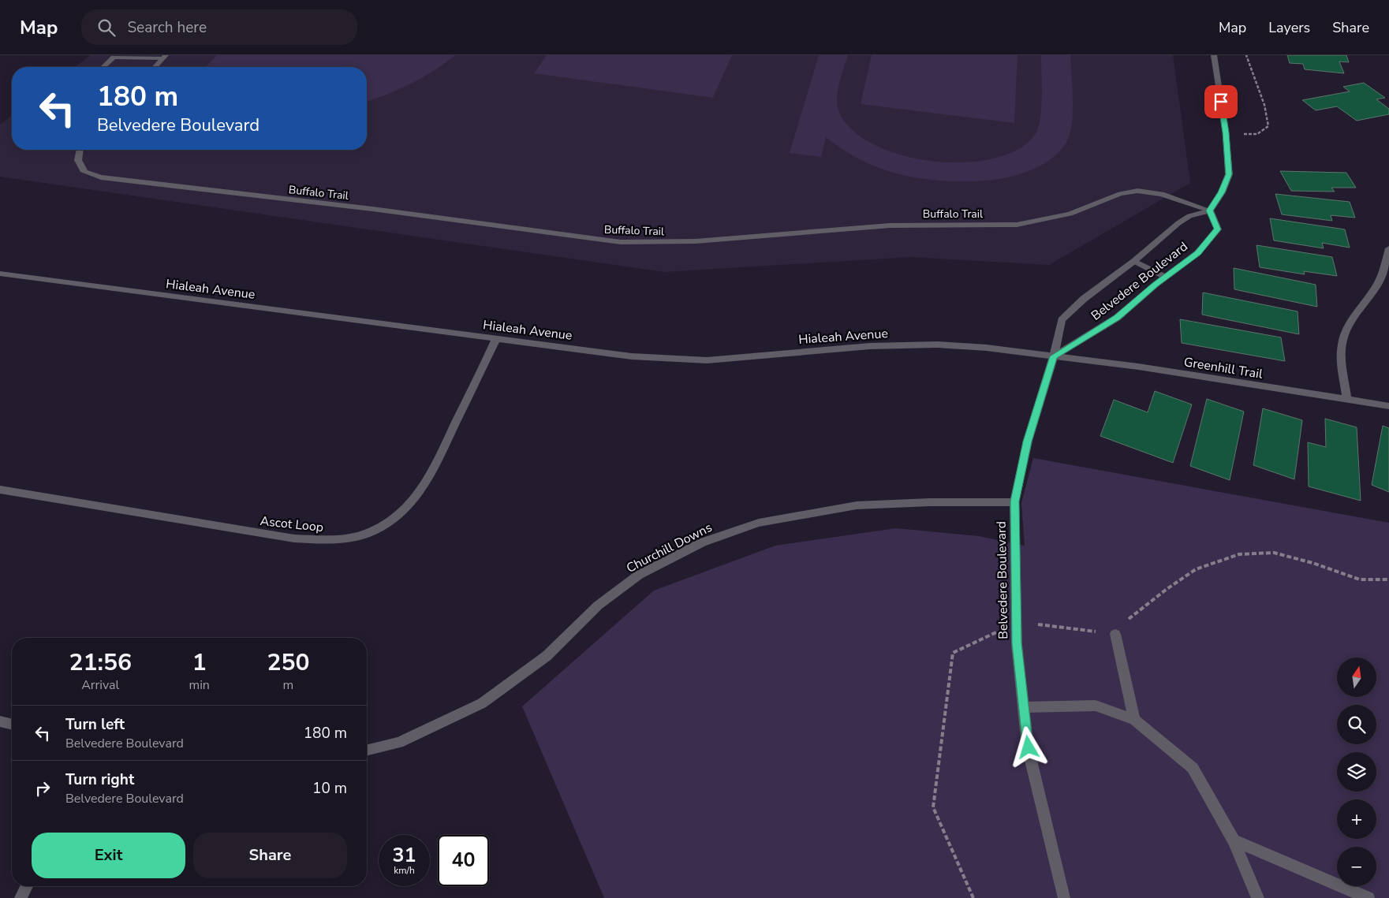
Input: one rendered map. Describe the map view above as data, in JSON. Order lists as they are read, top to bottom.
{
  "streets": {
    "street": [
      "Buffalo Trail",
      "Belvedere Boulevard",
      "Hialeah Avenue",
      "Greenhill Trail",
      "Ascot Loop",
      "Churchill Downs"
    ]
  },
  "crossings": [
    ["Buffalo Trail", "Belvedere Boulevard"],
    ["Belvedere Boulevard", "Hialeah Avenue"],
    ["Belvedere Boulevard", "Greenhill Trail"],
    ["Belvedere Boulevard", "Churchill Downs"],
    ["Hialeah Avenue", "Greenhill Trail"],
    ["Hialeah Avenue", "Ascot Loop"]
  ],
  "north": "top",
  "page": {
    "header": "Map",
    "search": "Search here",
    "nav": ["Map", "Layers", "Share"],
    "turn": ["180 m", "Belvedere Boulevard"],
    "eta": [
      "21:56",
      "Arrival",
      "1",
      "min",
      "250",
      "m"
    ],
    "map_buttons": ["+", "−"],
    "list": [
      {
        "name": "Turn left",
        "note": "Belvedere Boulevard",
        "value": "180 m"
      },
      {
        "name": "Turn right",
        "note": "Belvedere Boulevard",
        "value": "10 m"
      }
    ],
    "buttons": ["Exit", "Share"],
    "speed": "31 km/h",
    "limit": "40"
  }
}
